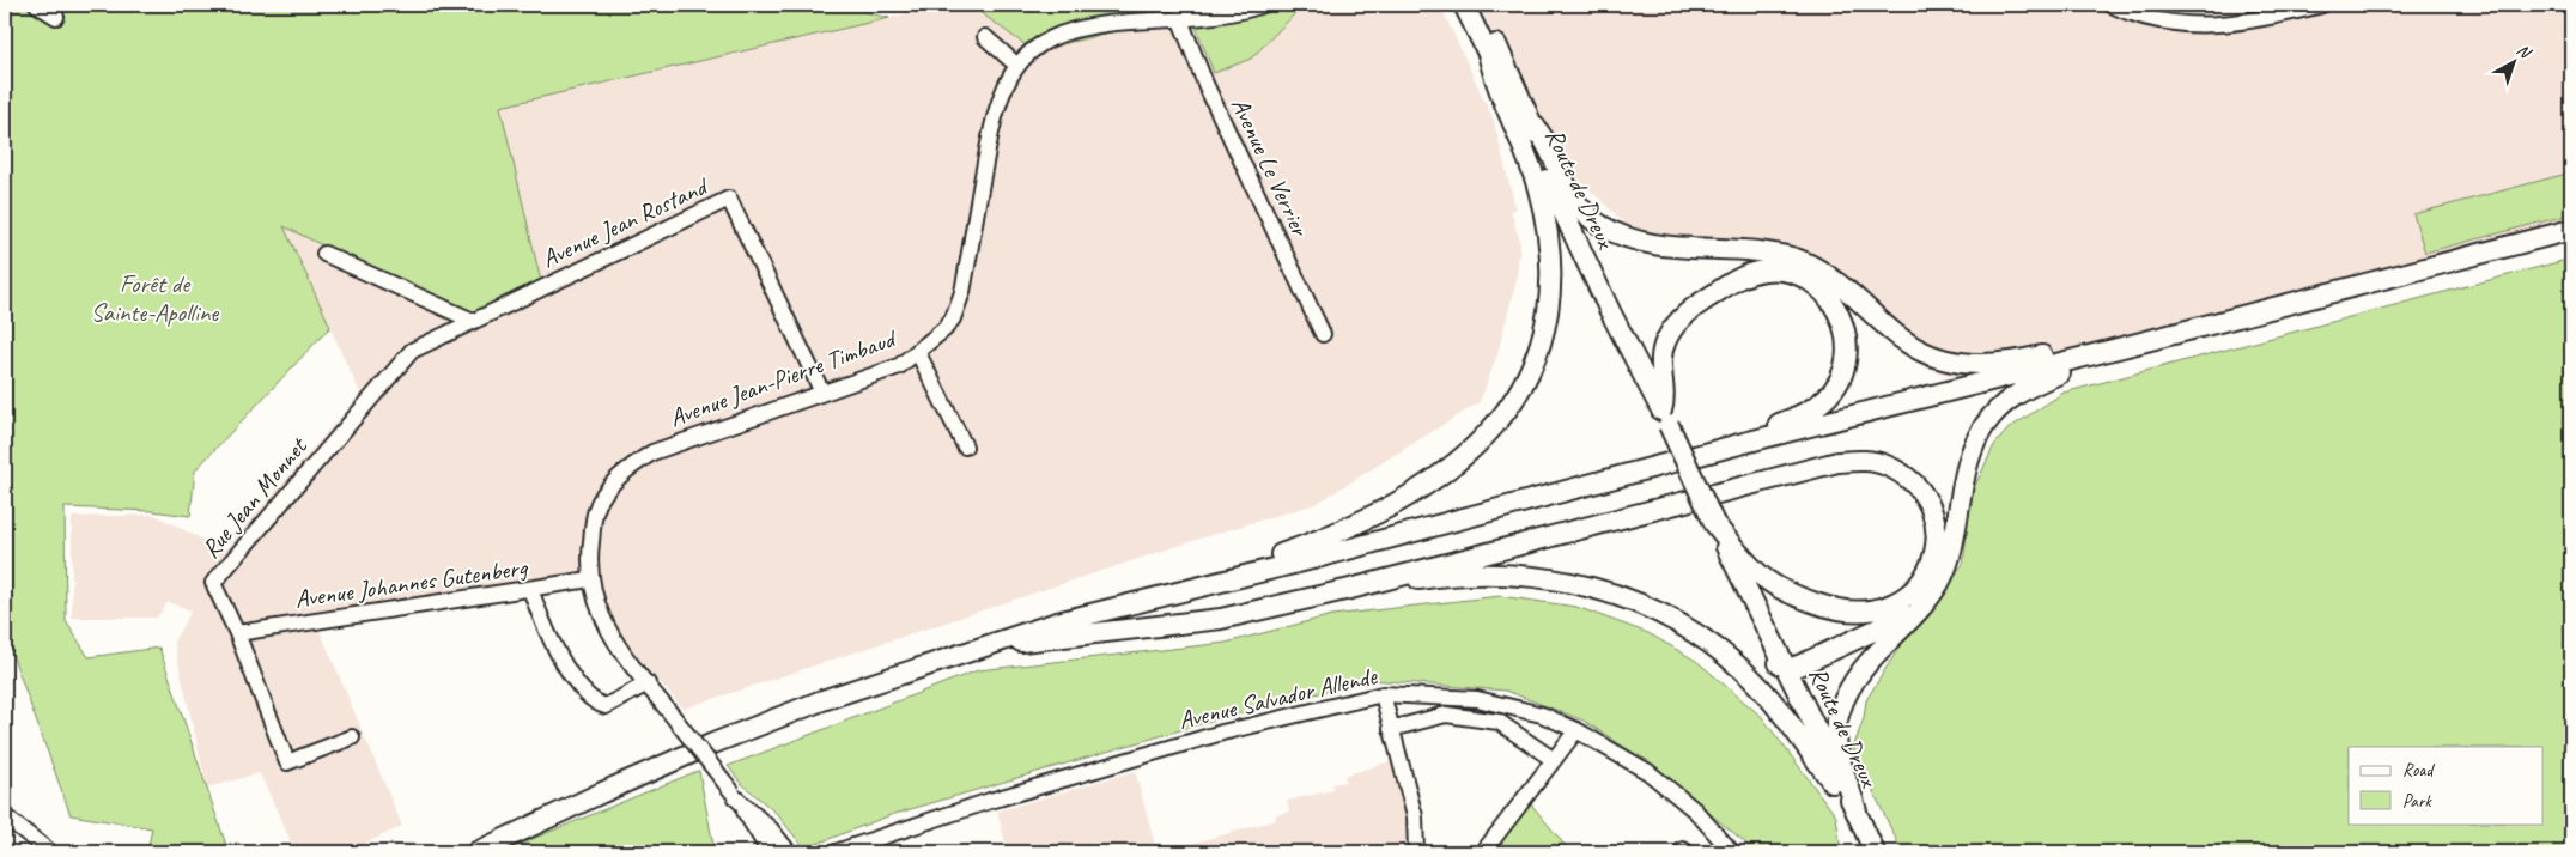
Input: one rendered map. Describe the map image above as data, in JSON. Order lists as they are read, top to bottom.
{
  "streets": {
    "main road": ["Route de Dreux"],
    "street": [
      "Avenue Le Verrier",
      "Avenue Jean Rostand",
      "Avenue Jean-Pierre Timbaud",
      "Rue Jean Monnet",
      "Avenue Johannes Gutenberg",
      "Avenue Salvador Allende"
    ]
  },
  "crossings": [
    ["Avenue Le Verrier", "Avenue Jean-Pierre Timbaud"],
    ["Avenue Jean Rostand", "Avenue Jean-Pierre Timbaud"],
    ["Avenue Jean Rostand", "Rue Jean Monnet"],
    ["Avenue Jean-Pierre Timbaud", "Avenue Johannes Gutenberg"],
    ["Rue Jean Monnet", "Avenue Johannes Gutenberg"]
  ],
  "parks": ["Forêt de Sainte-Apolline"],
  "legend": ["Road", "Park"],
  "north": "top right"
}
